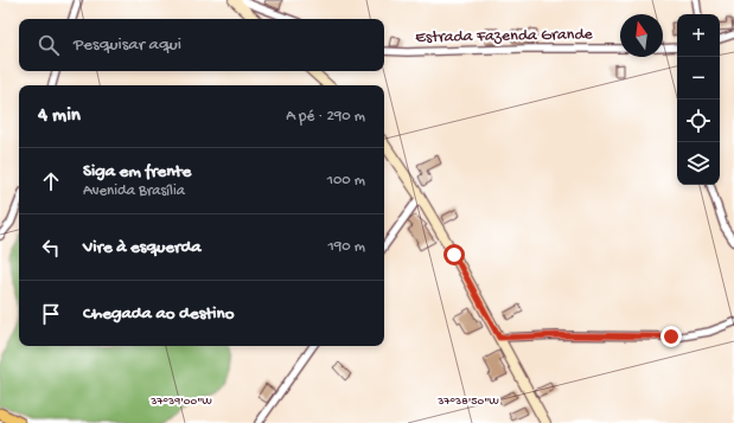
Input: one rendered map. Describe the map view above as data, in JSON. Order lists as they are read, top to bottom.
{
  "streets": {
    "street": ["Estrada Fazenda Grande"]
  },
  "north": "top",
  "page": {
    "map_buttons": ["+", "−"],
    "search": "Pesquisar aqui",
    "heading": ["4 min", "A pé · 290 m"],
    "list": [
      ["Siga em frente", "Avenida Brasília", "100 m"],
      ["Vire à esquerda", "190 m"],
      "Chegada ao destino"
    ]
  },
  "coordinates": ["37°39'00\"W", "37°38'50\"W"]
}
